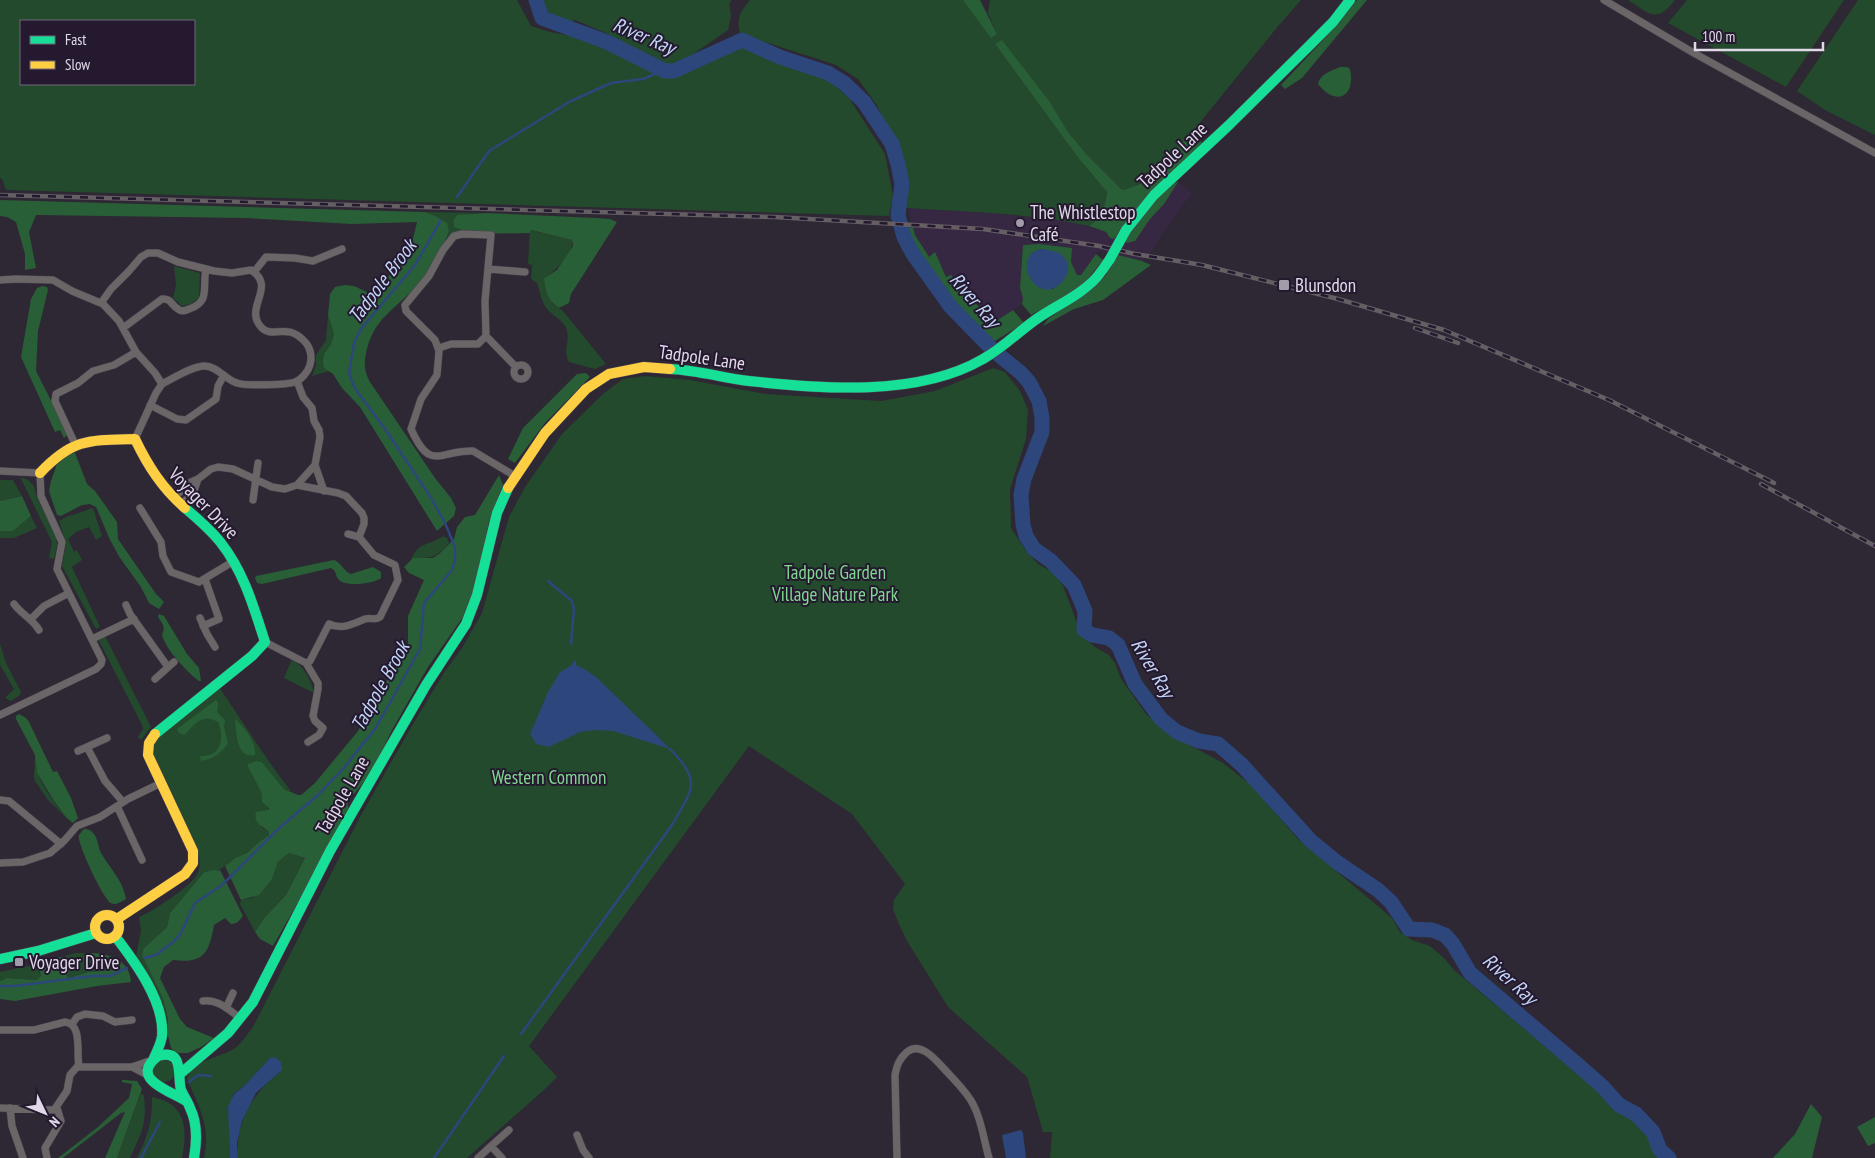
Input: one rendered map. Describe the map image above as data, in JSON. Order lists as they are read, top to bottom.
{
  "streets": {
    "street": ["Tadpole Lane", "Voyager Drive"]
  },
  "water": ["River Ray", "Tadpole Brook"],
  "parks": ["Tadpole Garden Village Nature Park", "Western Common"],
  "places": {
    "other": ["The Whistlestop Café"],
    "transit": ["Blunsdon", "Voyager Drive"]
  },
  "legend": ["Fast", "Slow"],
  "scale_bar": "100 m",
  "north": "bottom right"
}
